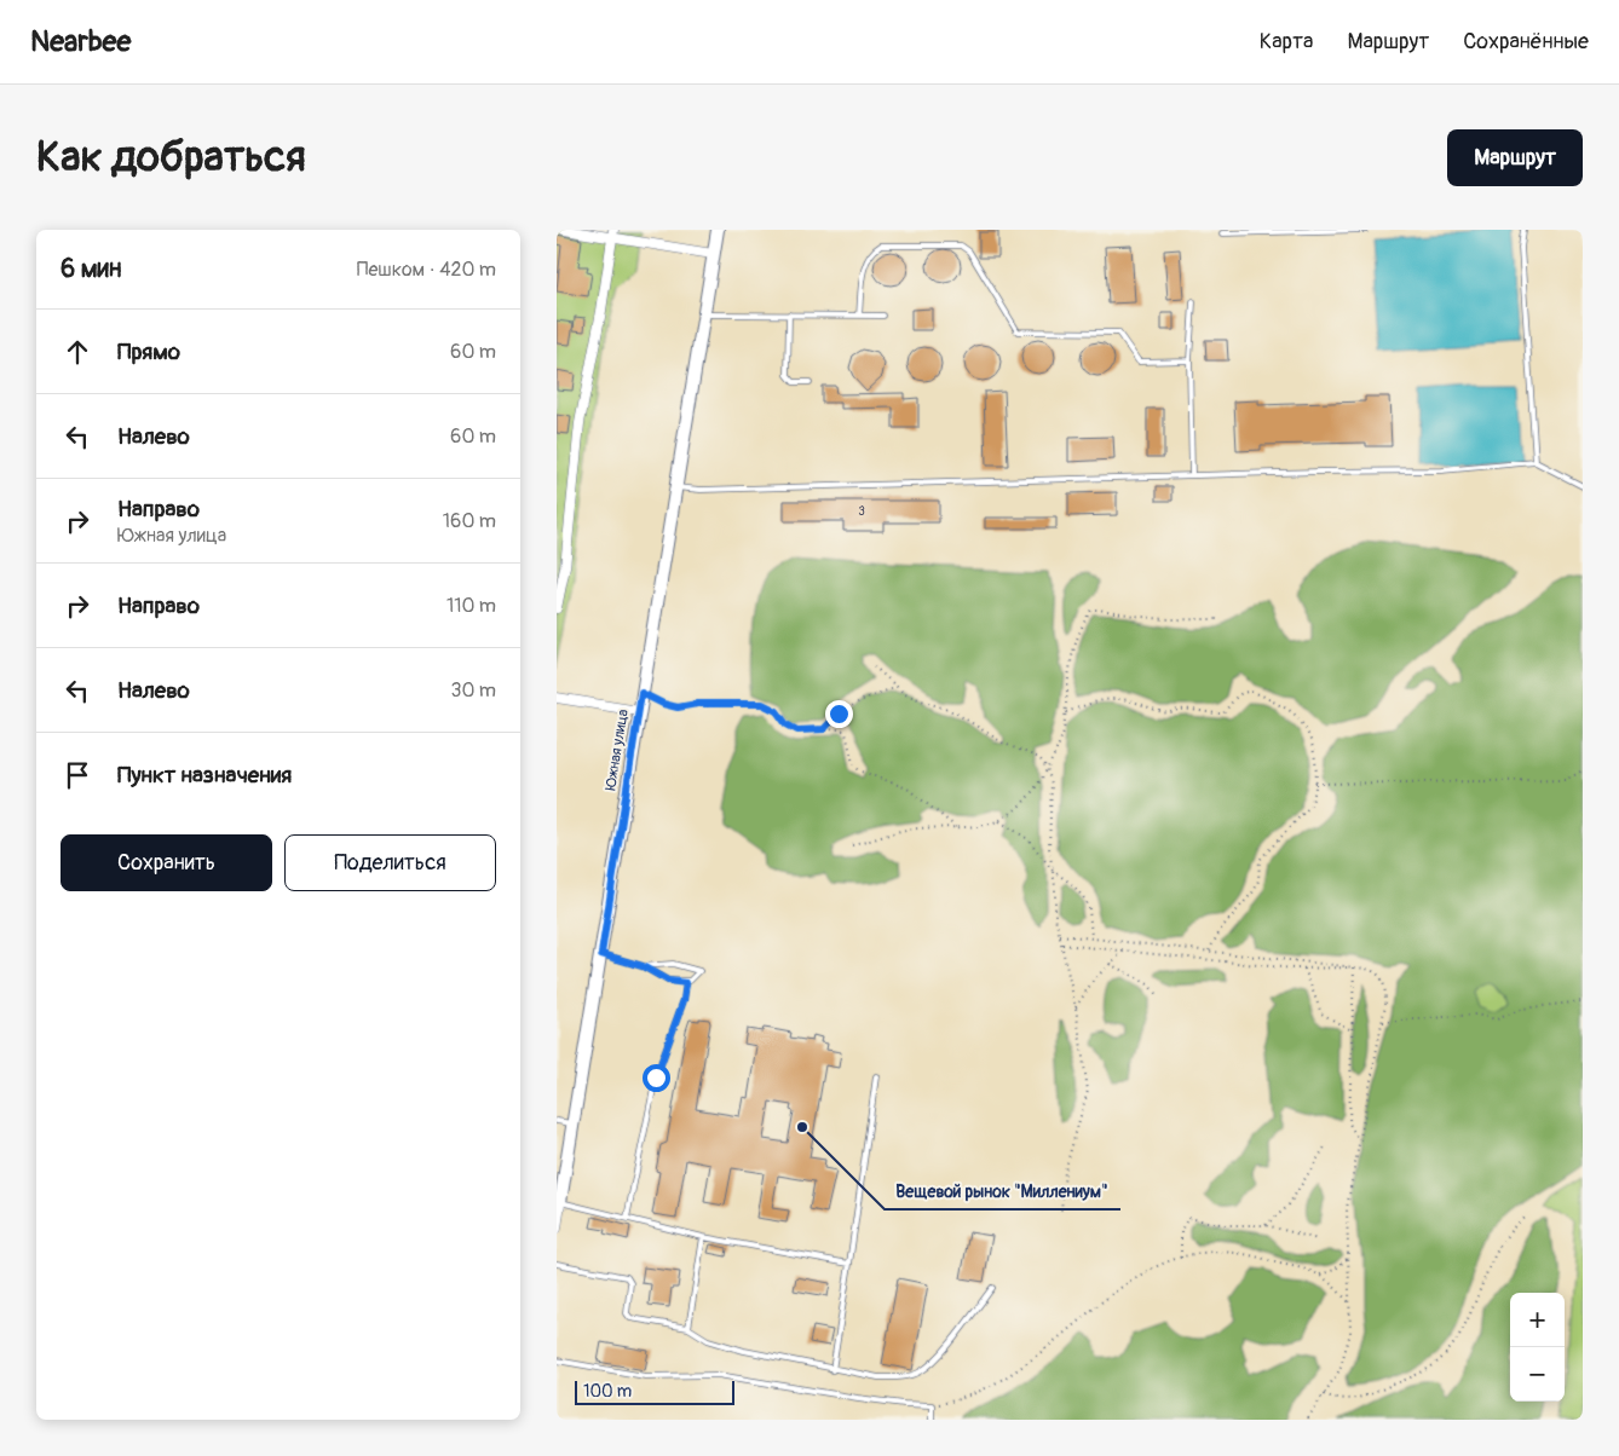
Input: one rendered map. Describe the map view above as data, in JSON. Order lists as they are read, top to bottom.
{
  "streets": {
    "street": ["Южная улица"]
  },
  "places": ["Вещевой рынок \"Миллениум\""],
  "house_numbers": ["3"],
  "scale_bar": "100 m",
  "page": {
    "header": "Nearbee",
    "nav": ["Карта", "Маршрут", "Сохранённые"],
    "buttons": [
      "Маршрут",
      ["Сохранить", "Поделиться"]
    ],
    "title": "Как добраться",
    "heading": ["6 мин", "Пешком · 420 m"],
    "list": [
      ["Прямо", "60 m"],
      ["Налево", "60 m"],
      ["Направо", "Южная улица", "160 m"],
      ["Направо", "110 m"],
      ["Налево", "30 m"],
      "Пункт назначения"
    ],
    "map_buttons": ["+", "−"],
    "scale": "100 m"
  }
}
